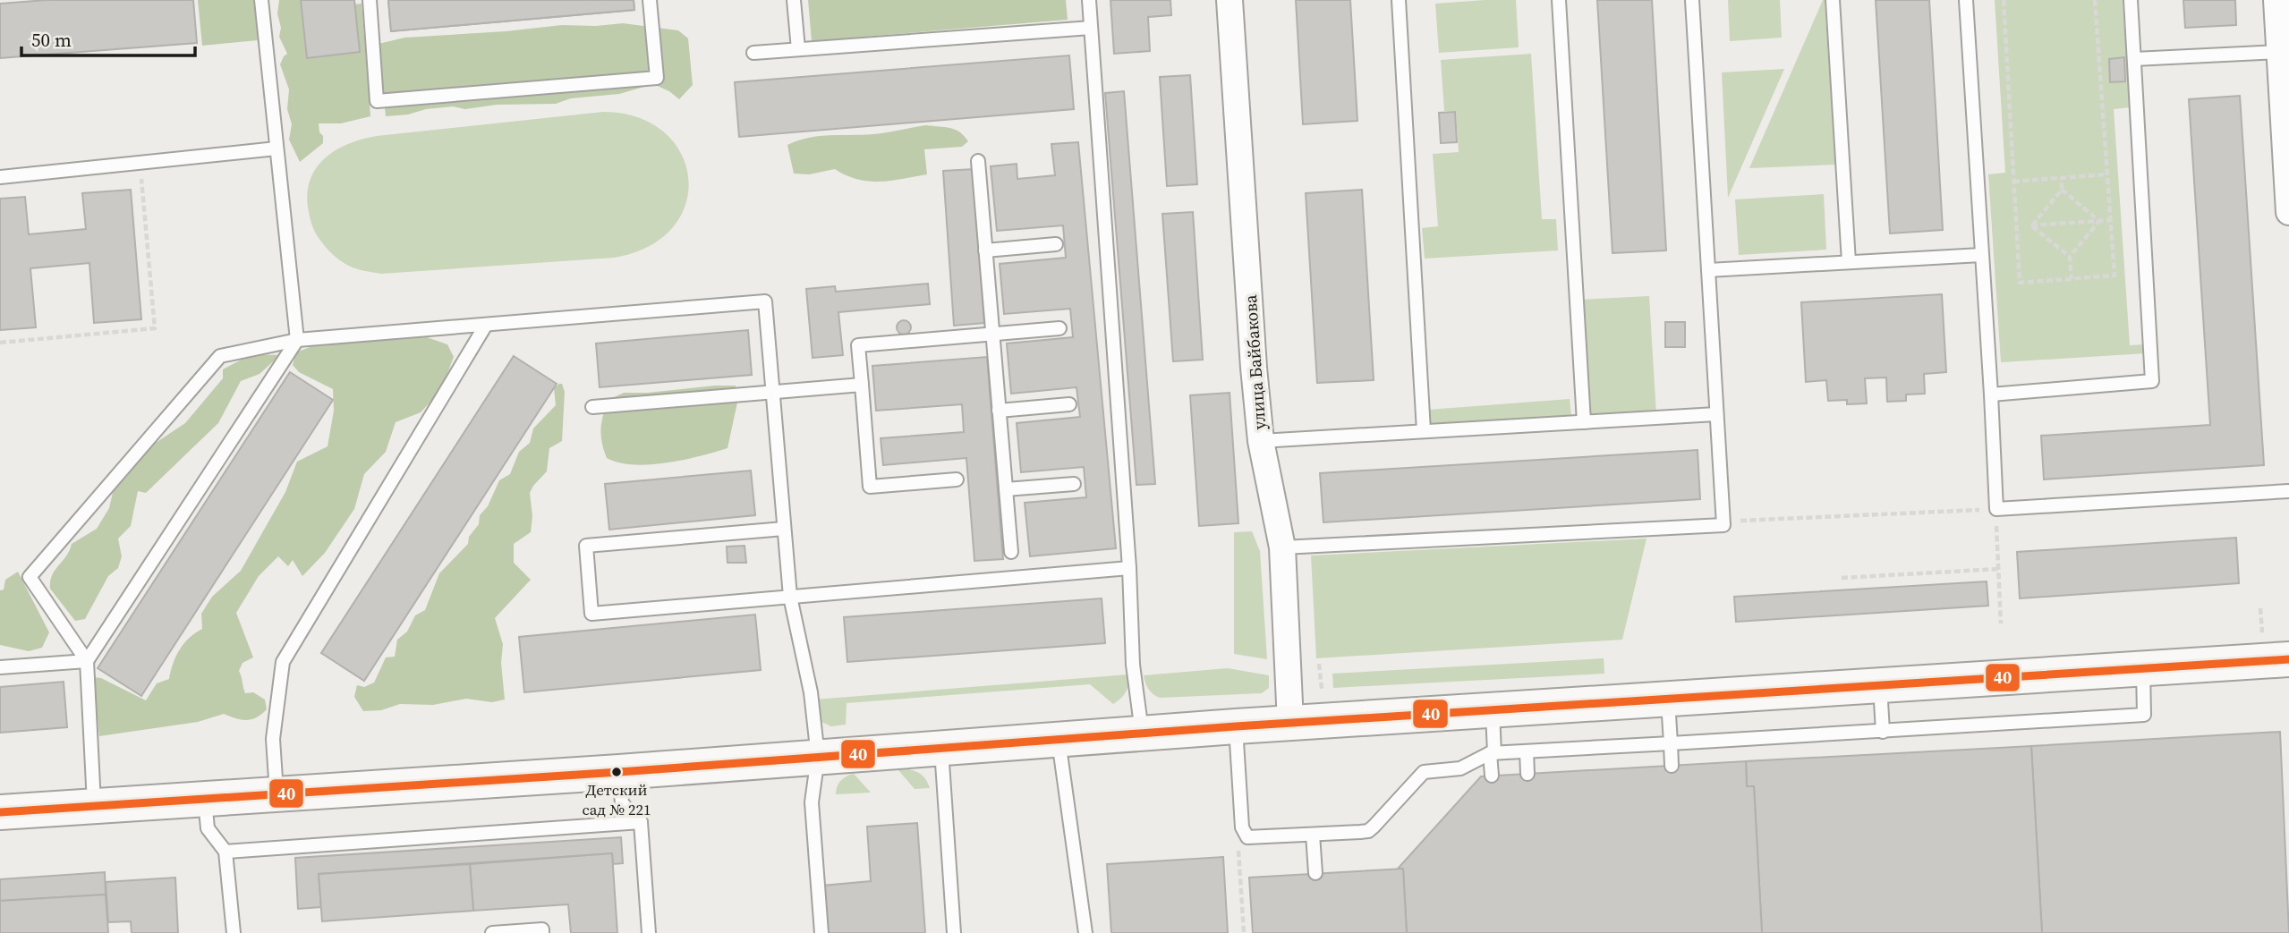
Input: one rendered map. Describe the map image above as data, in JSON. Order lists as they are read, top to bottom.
{
  "streets": {
    "street": ["улица Байбакова"]
  },
  "places": ["Детский сад № 221"],
  "lines": ["transit line 40"],
  "scale_bar": "50 m"
}
